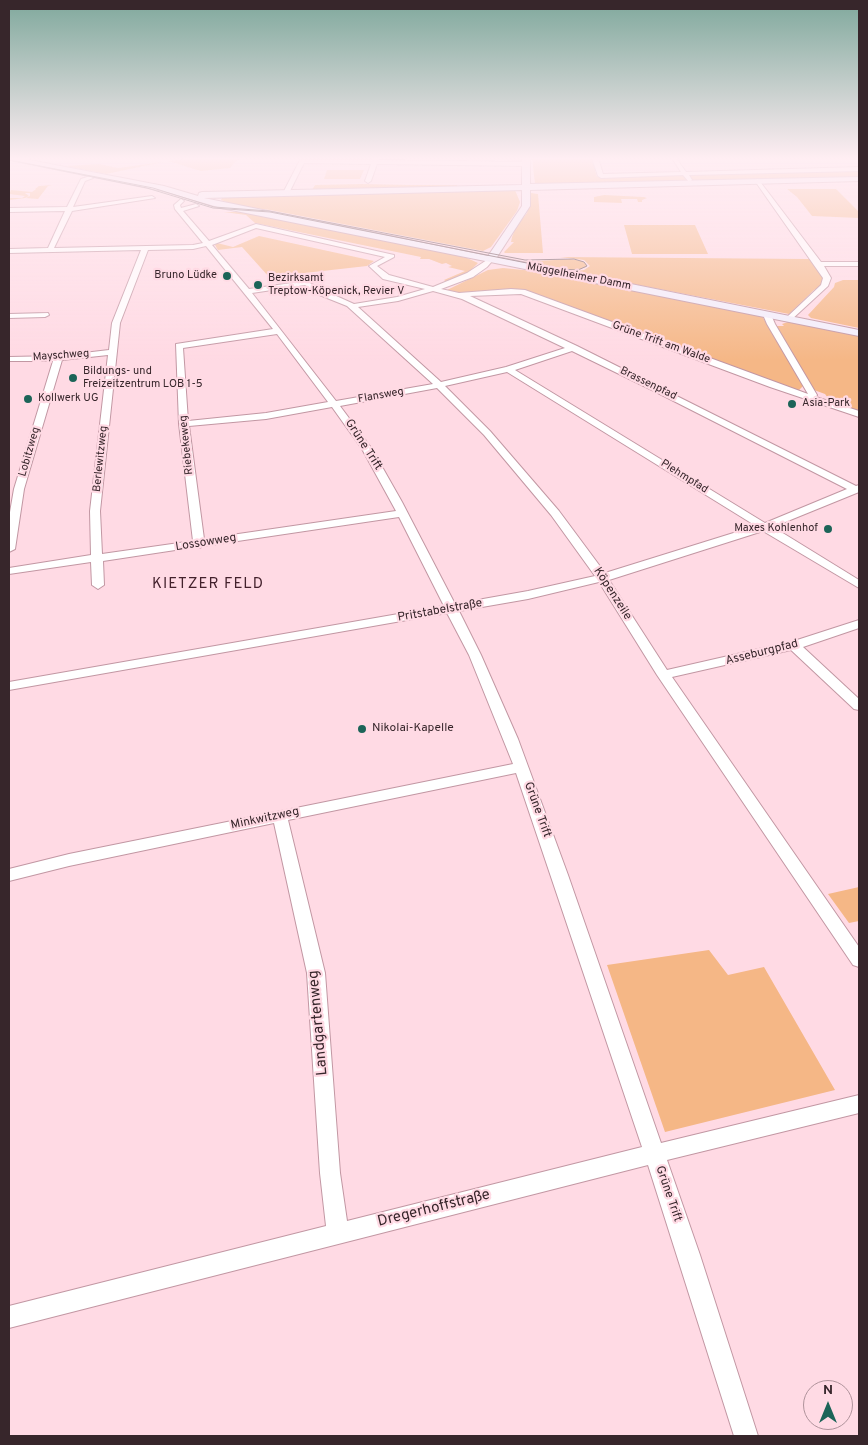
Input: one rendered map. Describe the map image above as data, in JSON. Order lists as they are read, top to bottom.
{
  "streets": {
    "main road": ["Müggelheimer Damm"],
    "street": [
      "Grüne Trift am Walde",
      "Mayschweg",
      "Brassenpfad",
      "Flansweg",
      "Riebekeweg",
      "Grüne Trift",
      "Lobitzweg",
      "Berlewitzweg",
      "Plehmpfad",
      "Lossowweg",
      "Köpenzeile",
      "Pritstabelstraße",
      "Asseburgpfad",
      "Minkwitzweg",
      "Landgartenweg",
      "Dregerhoffstraße"
    ]
  },
  "crossings": [
    ["Grüne Trift am Walde", "Brassenpfad"],
    ["Mayschweg", "Lobitzweg"],
    ["Mayschweg", "Berlewitzweg"],
    ["Brassenpfad", "Flansweg"],
    ["Brassenpfad", "Pritstabelstraße"],
    ["Flansweg", "Riebekeweg"],
    ["Flansweg", "Grüne Trift"],
    ["Flansweg", "Plehmpfad"],
    ["Flansweg", "Köpenzeile"],
    ["Riebekeweg", "Grüne Trift"],
    ["Riebekeweg", "Lossowweg"],
    ["Grüne Trift", "Lossowweg"],
    ["Grüne Trift", "Köpenzeile"],
    ["Grüne Trift", "Pritstabelstraße"],
    ["Grüne Trift", "Minkwitzweg"],
    ["Grüne Trift", "Dregerhoffstraße"],
    ["Berlewitzweg", "Lossowweg"],
    ["Plehmpfad", "Pritstabelstraße"],
    ["Köpenzeile", "Pritstabelstraße"],
    ["Köpenzeile", "Asseburgpfad"],
    ["Minkwitzweg", "Landgartenweg"],
    ["Landgartenweg", "Dregerhoffstraße"]
  ],
  "districts": ["KIETZER FELD"],
  "places": [
    "Bruno Lüdke",
    "Bezirksamt Treptow-Köpenick, Revier V",
    "Bildungs- und Freizeitzentrum LOB 1-5",
    "Kollwerk UG",
    "Asia-Park",
    "Maxes Kohlenhof",
    "Nikolai-Kapelle"
  ],
  "north": "top"
}
